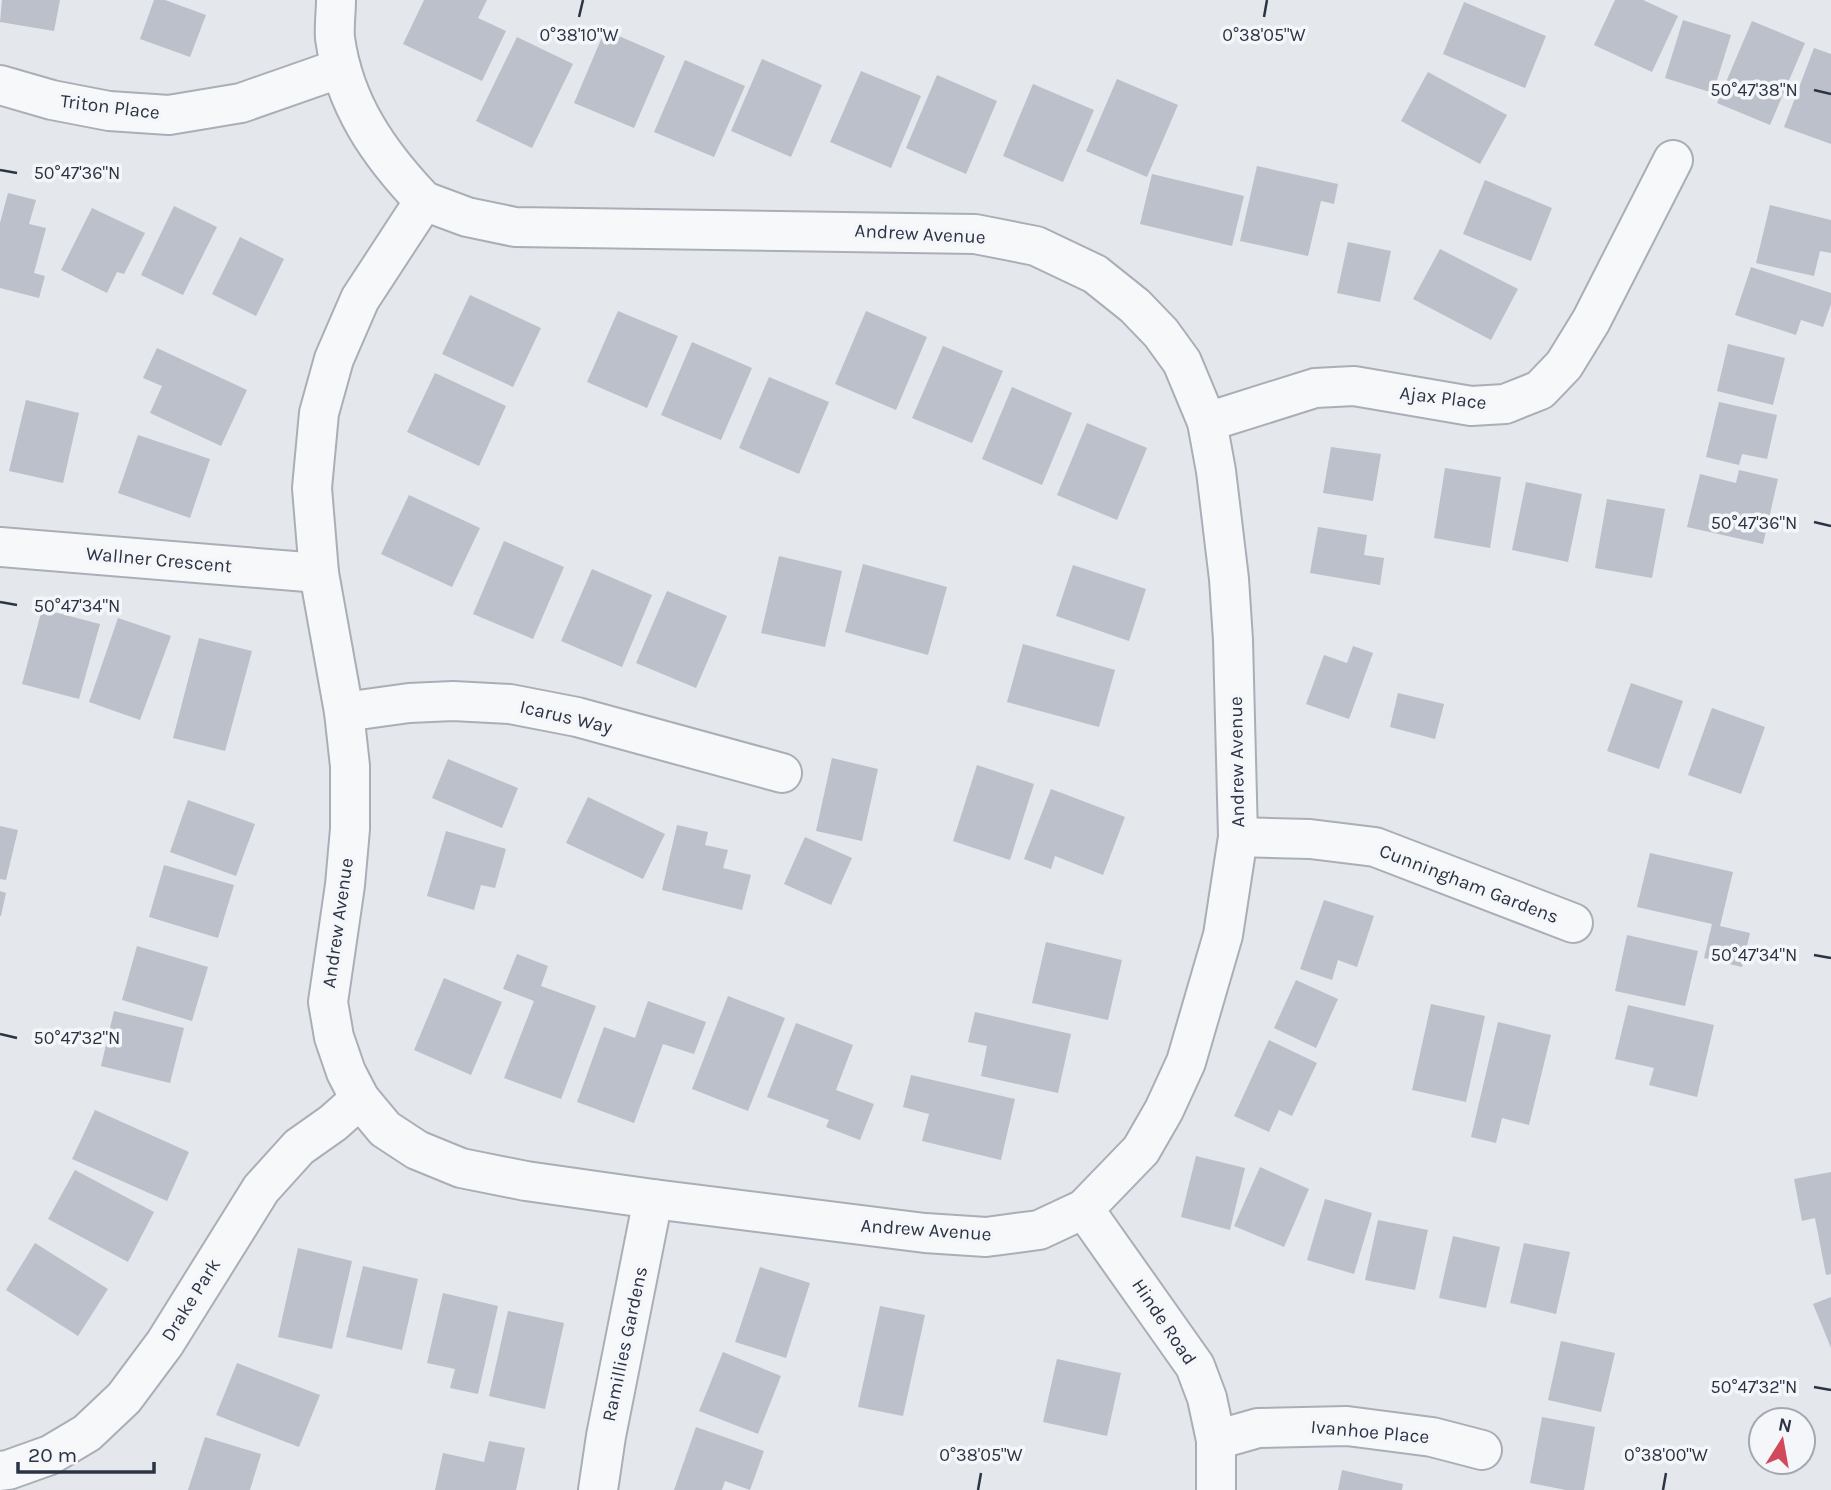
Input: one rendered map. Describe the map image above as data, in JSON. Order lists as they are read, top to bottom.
{
  "streets": {
    "street": [
      "Triton Place",
      "Andrew Avenue",
      "Ajax Place",
      "Wallner Crescent",
      "Icarus Way",
      "Cunningham Gardens",
      "Drake Park",
      "Hinde Road",
      "Ramillies Gardens",
      "Ivanhoe Place"
    ]
  },
  "crossings": [
    ["Triton Place", "Andrew Avenue"],
    ["Andrew Avenue", "Ajax Place"],
    ["Andrew Avenue", "Wallner Crescent"],
    ["Andrew Avenue", "Icarus Way"],
    ["Andrew Avenue", "Cunningham Gardens"],
    ["Andrew Avenue", "Drake Park"],
    ["Andrew Avenue", "Hinde Road"],
    ["Andrew Avenue", "Ramillies Gardens"],
    ["Hinde Road", "Ivanhoe Place"]
  ],
  "scale_bar": "20 m",
  "north": "top",
  "coordinates": [
    "0°38'10\"W",
    "0°38'05\"W",
    "50°47'38\"N",
    "50°47'36\"N",
    "50°47'34\"N",
    "50°47'32\"N",
    "0°38'00\"W"
  ]
}
